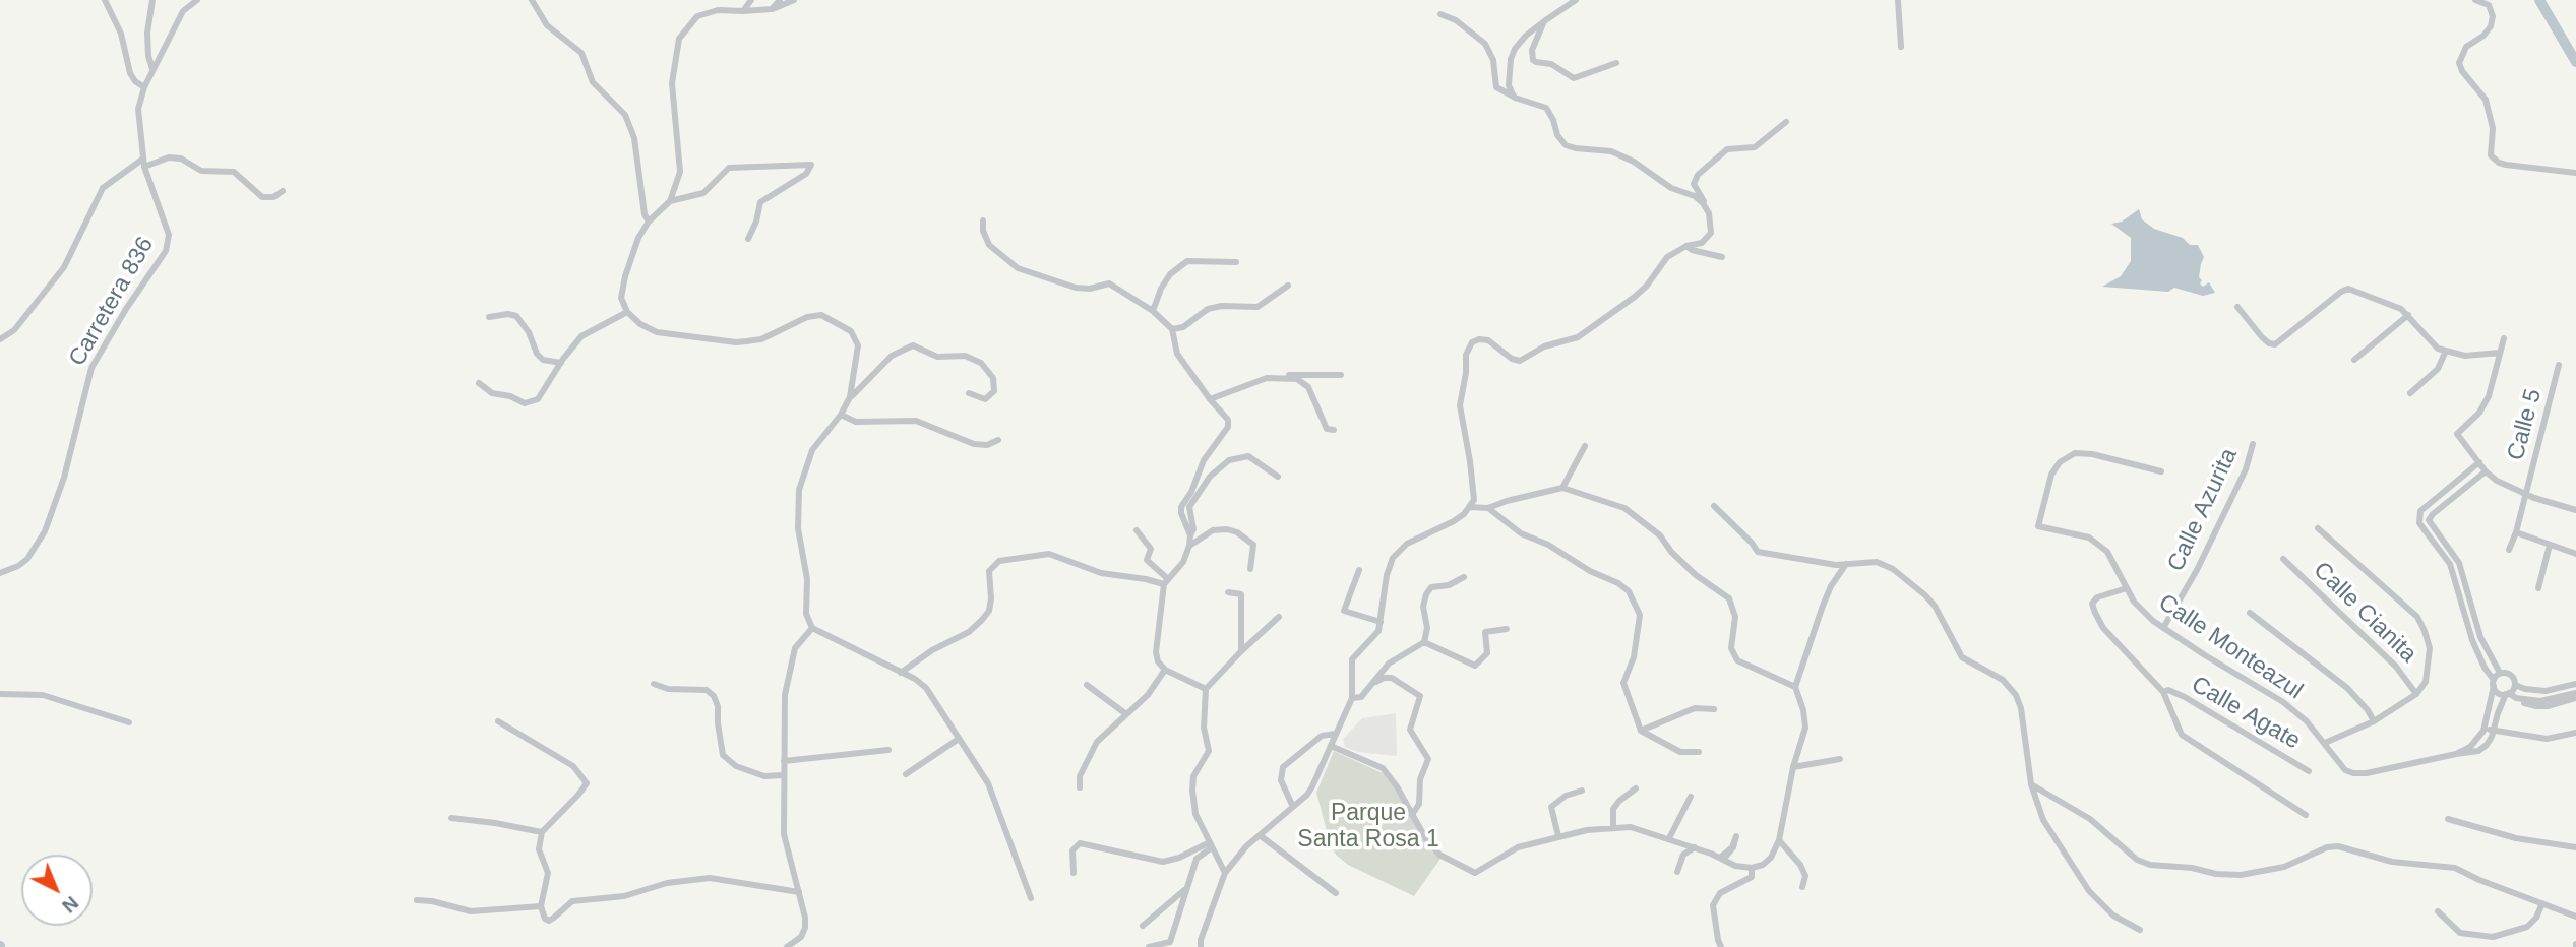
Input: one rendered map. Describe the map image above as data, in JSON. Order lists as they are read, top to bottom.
{
  "streets": {
    "street": [
      "Carretera 836",
      "Calle 5",
      "Calle Azurita",
      "Calle Cianita",
      "Calle Monteazul",
      "Calle Agate"
    ]
  },
  "crossings": [
    ["Calle Azurita", "Calle Monteazul"]
  ],
  "parks": ["Parque Santa Rosa 1"],
  "north": "bottom right"
}
